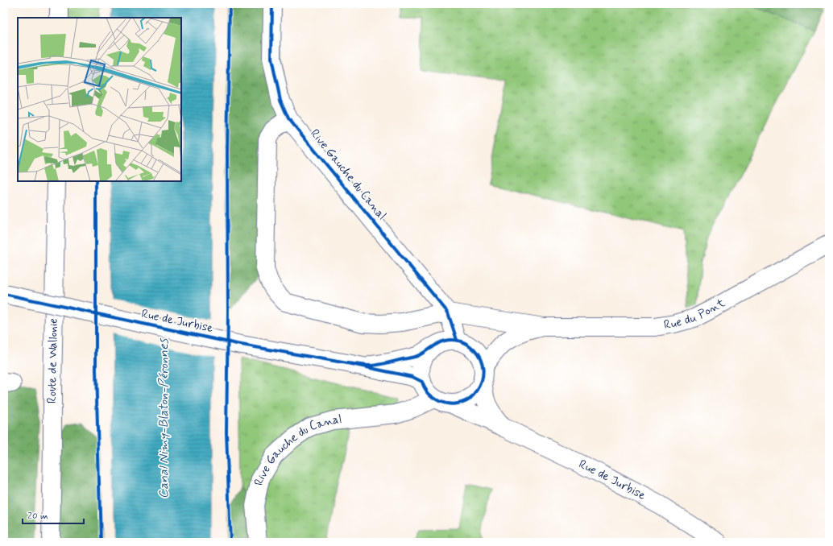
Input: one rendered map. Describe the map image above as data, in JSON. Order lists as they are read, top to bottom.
{
  "streets": {
    "street": [
      "Rive Gauche du Canal",
      "Rue du Pont",
      "Rue de Jurbise",
      "Route de Wallonie"
    ]
  },
  "crossings": [
    ["Rive Gauche du Canal", "Rue de Jurbise"]
  ],
  "water": ["Canal Nimy-Blaton-Péronnes"],
  "scale_bar": "20 m"
}
